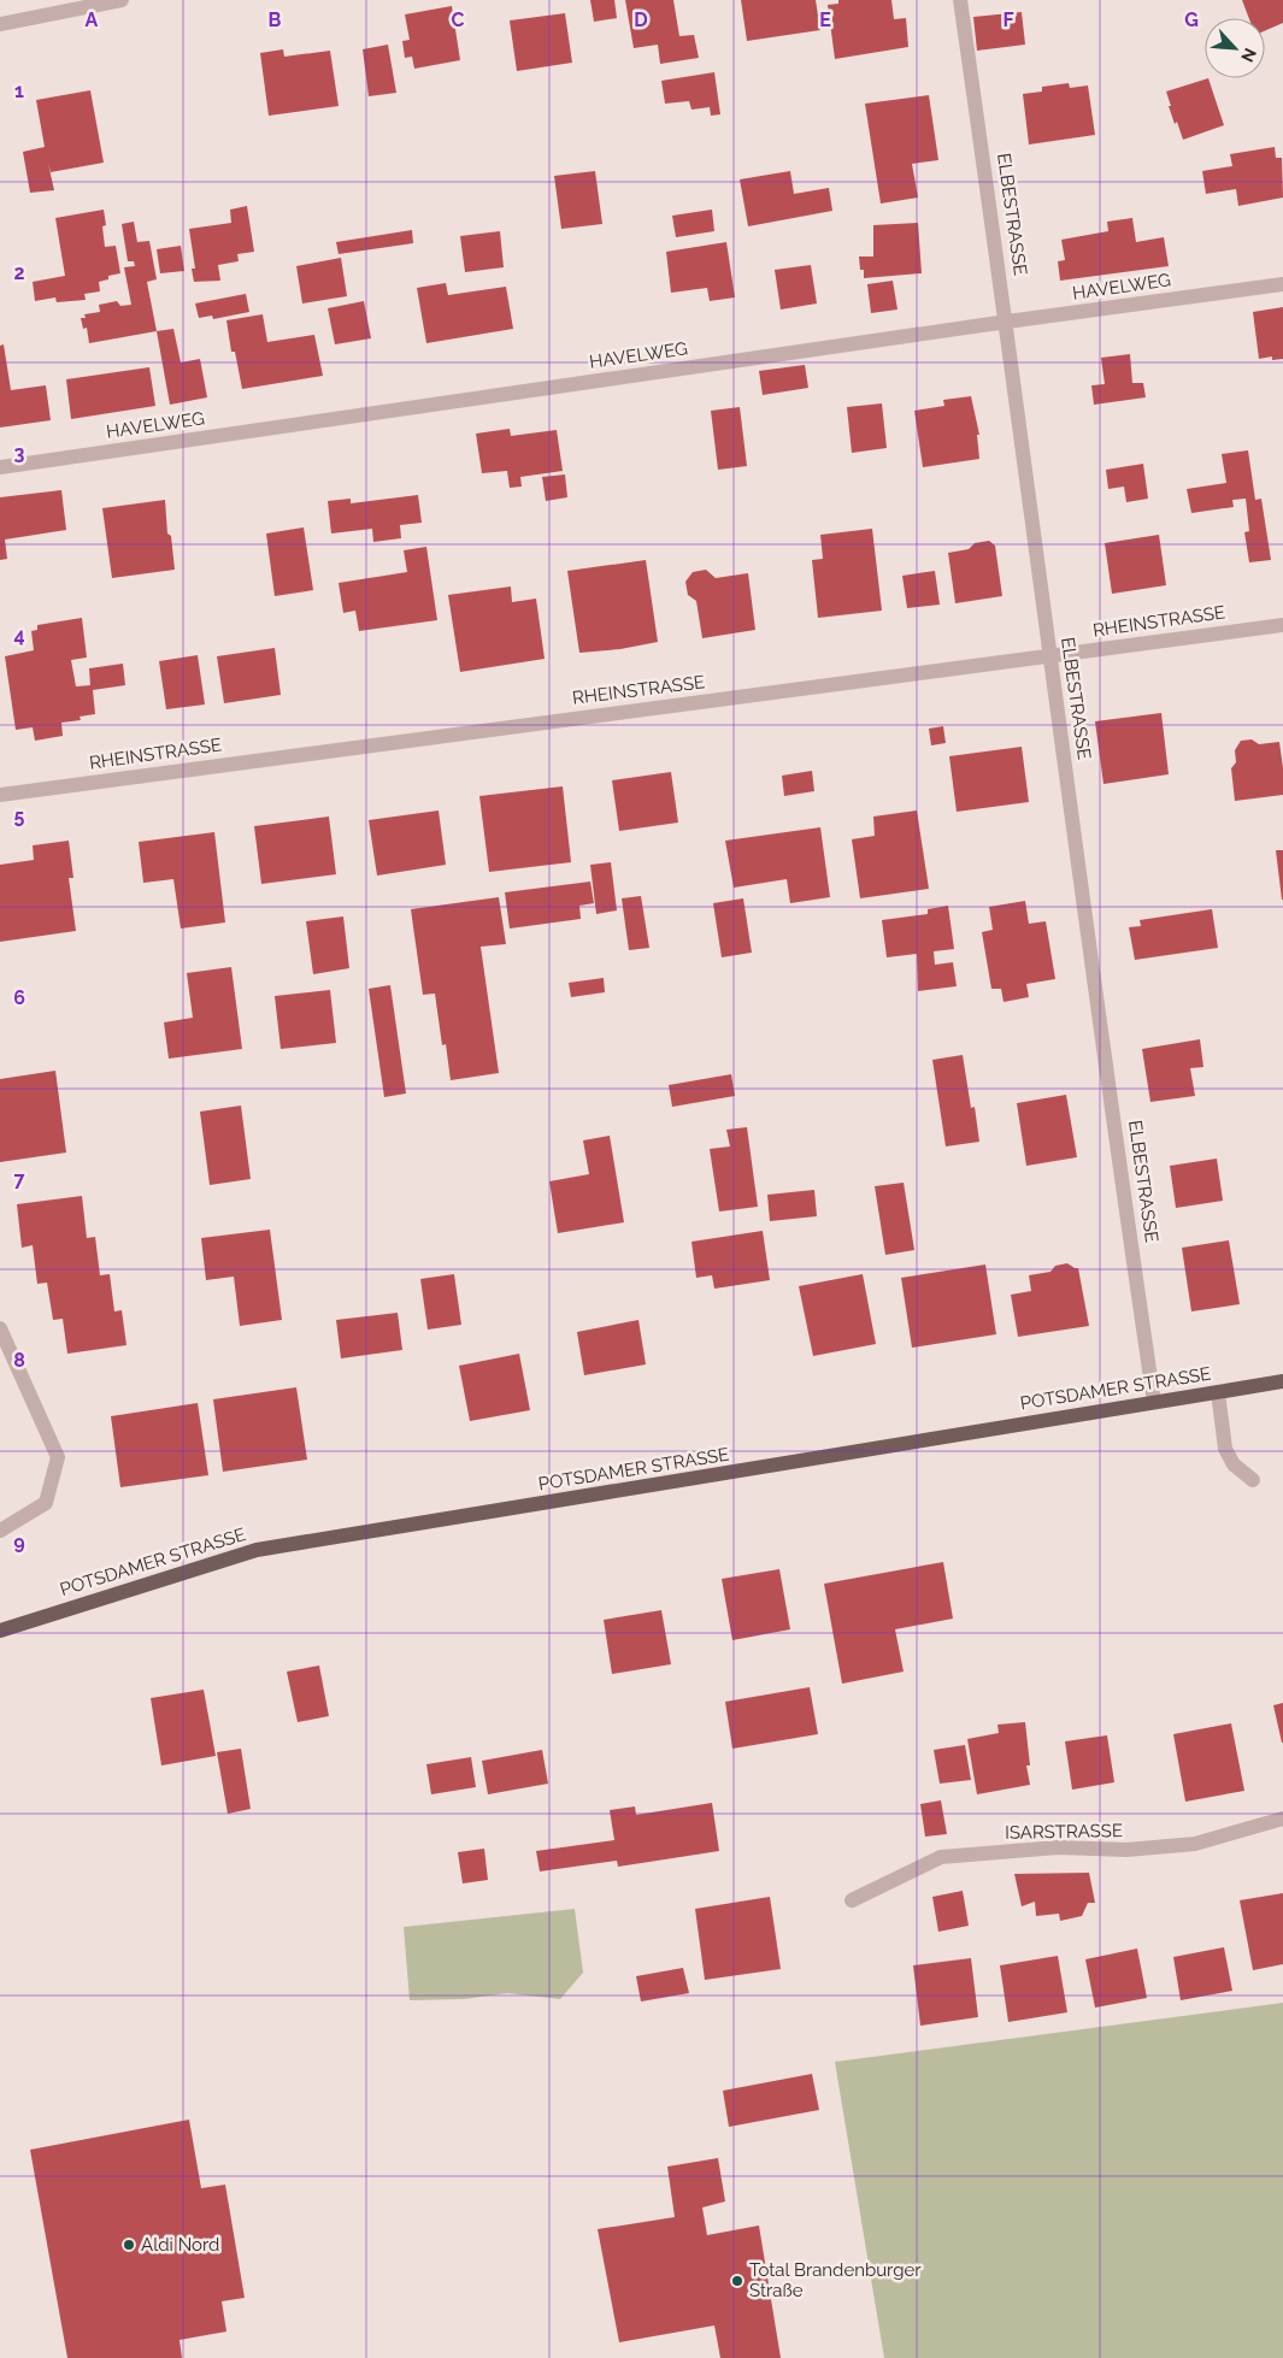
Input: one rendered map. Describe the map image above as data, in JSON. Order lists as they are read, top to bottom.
{
  "streets": {
    "main road": ["POTSDAMER STRASSE"],
    "street": [
      "ELBESTRASSE",
      "HAVELWEG",
      "RHEINSTRASSE",
      "ISARSTRASSE"
    ]
  },
  "crossings": [
    ["ELBESTRASSE", "HAVELWEG"],
    ["ELBESTRASSE", "RHEINSTRASSE"],
    ["ELBESTRASSE", "POTSDAMER STRASSE"]
  ],
  "places": ["Aldi Nord", "Total Brandenburger Straße"],
  "north": "bottom right",
  "grid": {
    "columns": [
      "A",
      "B",
      "C",
      "D",
      "E",
      "F",
      "G"
    ],
    "rows": [
      "1",
      "2",
      "3",
      "4",
      "5",
      "6",
      "7",
      "8",
      "9"
    ]
  }
}
